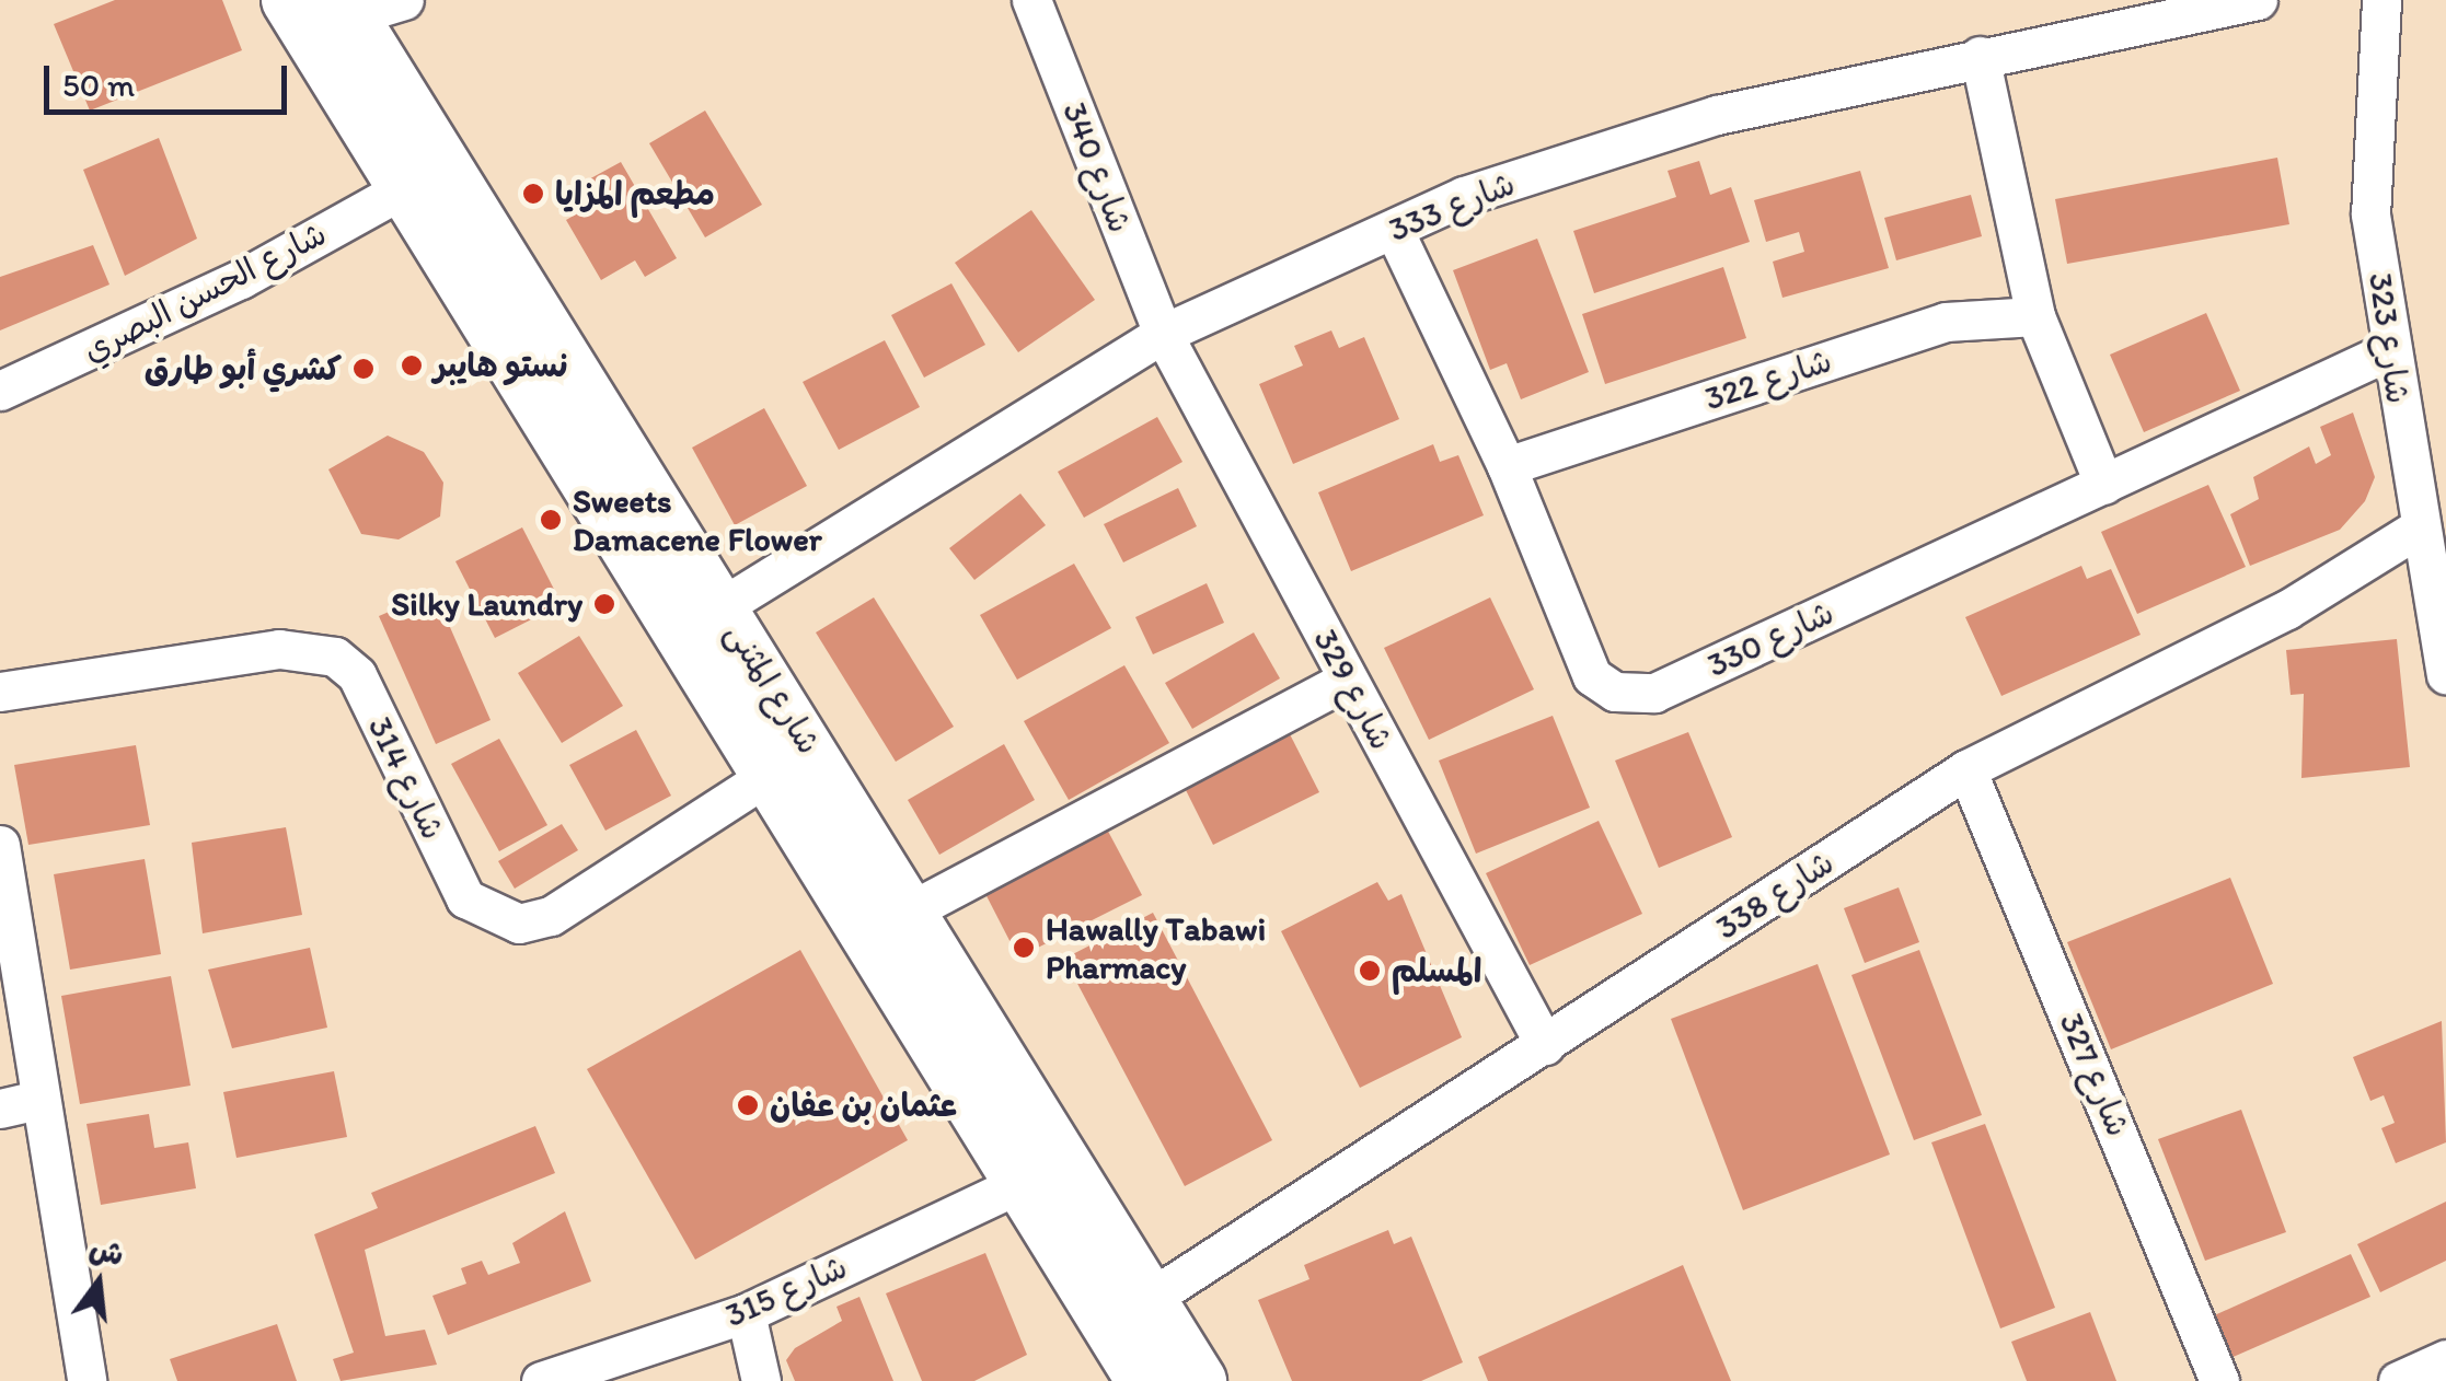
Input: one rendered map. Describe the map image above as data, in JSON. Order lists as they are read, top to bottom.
{
  "streets": {
    "street": [
      "شارع 340",
      "شارع 333",
      "شارع الحسن البصري",
      "شارع 323",
      "شارع 322",
      "شارع 330",
      "شارع المثنى",
      "شارع 329",
      "شارع 314",
      "شارع 338",
      "شارع 327",
      "شارع 315"
    ]
  },
  "crossings": [
    ["شارع 340", "شارع 333"],
    ["شارع 340", "شارع 329"],
    ["شارع 333", "شارع 330"],
    ["شارع 333", "شارع المثنى"],
    ["شارع 333", "شارع 329"],
    ["شارع الحسن البصري", "شارع المثنى"],
    ["شارع 323", "شارع 330"],
    ["شارع 323", "شارع 338"],
    ["شارع 322", "شارع 330"],
    ["شارع المثنى", "شارع 314"],
    ["شارع المثنى", "شارع 338"],
    ["شارع المثنى", "شارع 315"],
    ["شارع 329", "شارع 338"],
    ["شارع 338", "شارع 327"]
  ],
  "places": [
    "مطعم المزايا",
    "نستو هايبر",
    "كشري أبو طارق",
    "Sweets Damacene Flower",
    "Silky Laundry",
    "Hawally Tabawi Pharmacy",
    "المسلم",
    "عثمان بن عفان"
  ],
  "scale_bar": "50 m",
  "north": "top"
}
